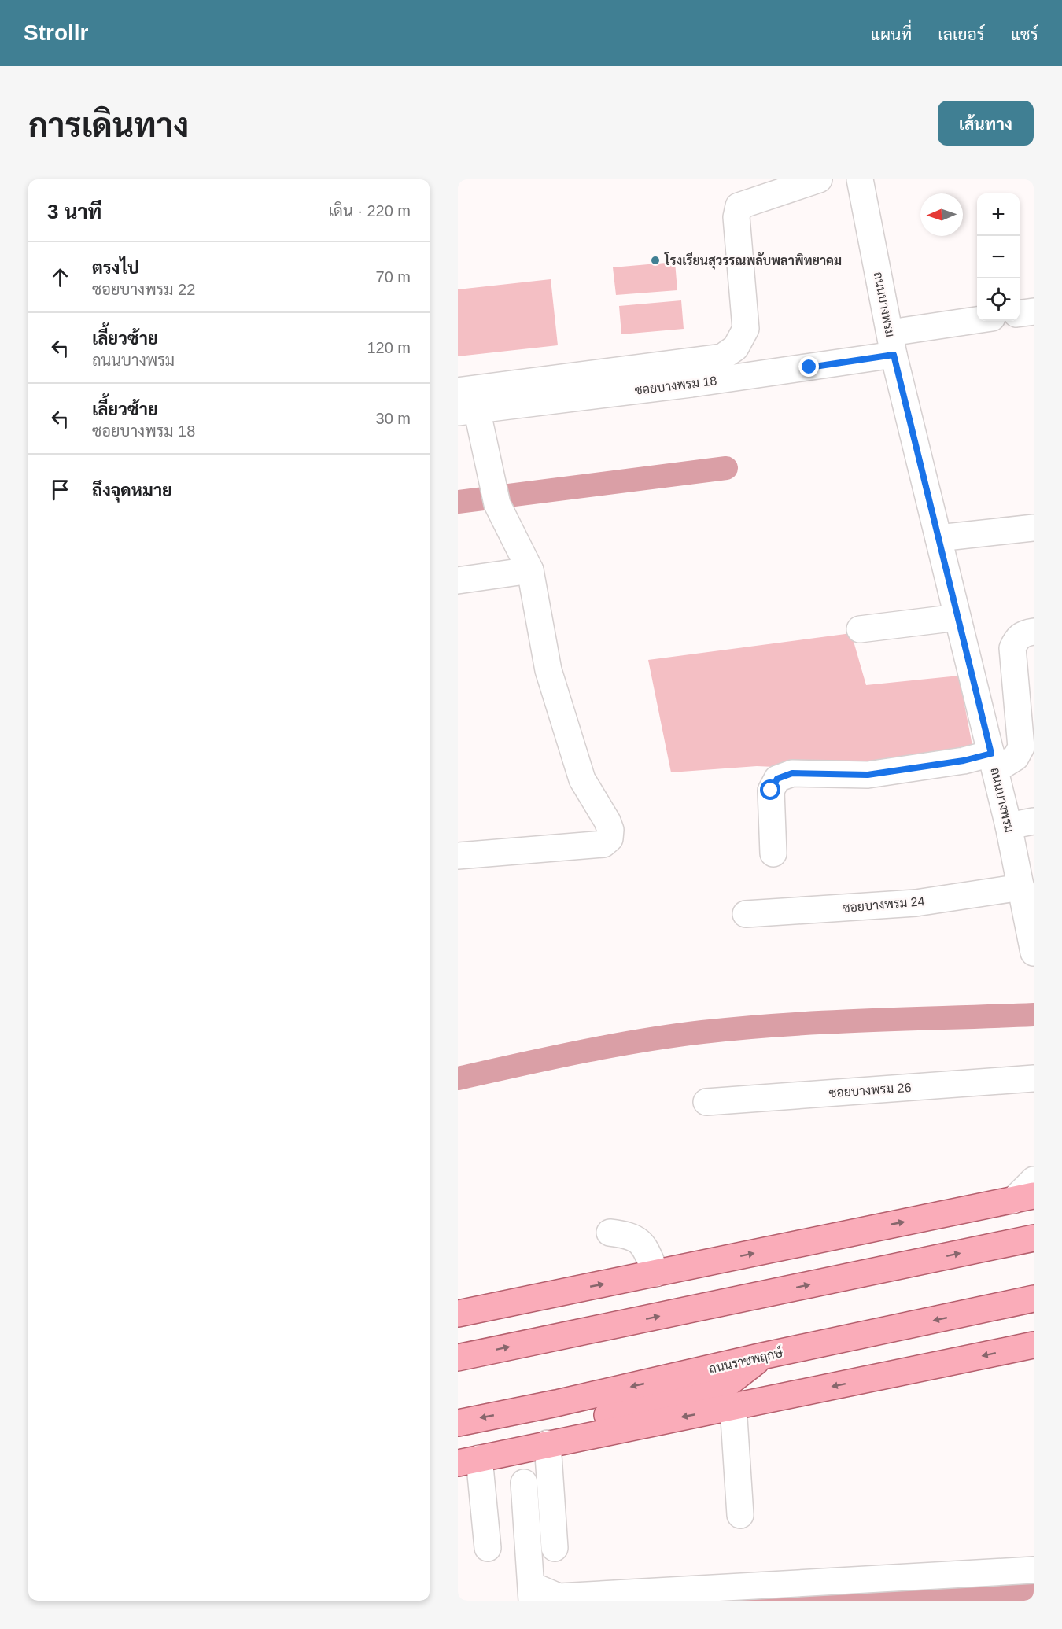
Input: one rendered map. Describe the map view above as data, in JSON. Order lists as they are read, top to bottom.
{
  "streets": {
    "main road": ["ถนนราชพฤกษ์"],
    "street": [
      "ถนนบางพรม",
      "ซอยบางพรม 18",
      "ซอยบางพรม 24",
      "ซอยบางพรม 26"
    ]
  },
  "crossings": [
    ["ถนนบางพรม", "ซอยบางพรม 18"],
    ["ถนนบางพรม", "ซอยบางพรม 24"]
  ],
  "places": ["โรงเรียนสุวรรณพลับพลาพิทยาคม"],
  "north": "left",
  "page": {
    "header": "Strollr",
    "nav": ["แผนที่", "เลเยอร์", "แชร์"],
    "buttons": "เส้นทาง",
    "title": "การเดินทาง",
    "heading": ["3 นาที", "เดิน · 220 m"],
    "map_buttons": ["+", "−"],
    "list": [
      ["ตรงไป", "ซอยบางพรม 22", "70 m"],
      ["เลี้ยวซ้าย", "ถนนบางพรม", "120 m"],
      ["เลี้ยวซ้าย", "ซอยบางพรม 18", "30 m"],
      "ถึงจุดหมาย"
    ]
  }
}
